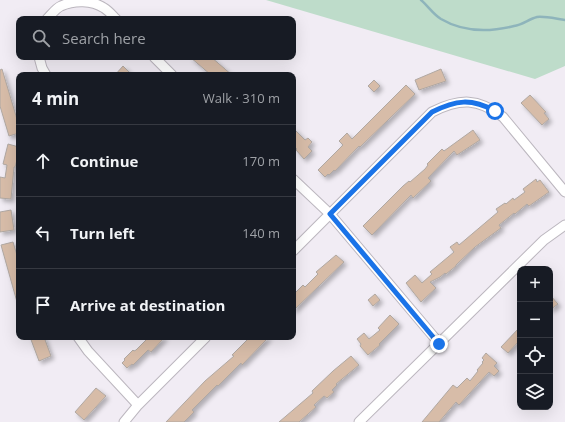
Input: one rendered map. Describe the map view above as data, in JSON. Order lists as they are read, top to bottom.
{
  "page": {
    "search": "Search here",
    "heading": ["4 min", "Walk · 310 m"],
    "list": [
      ["Continue", "170 m"],
      ["Turn left", "140 m"],
      "Arrive at destination"
    ],
    "map_buttons": ["+", "−"]
  }
}
